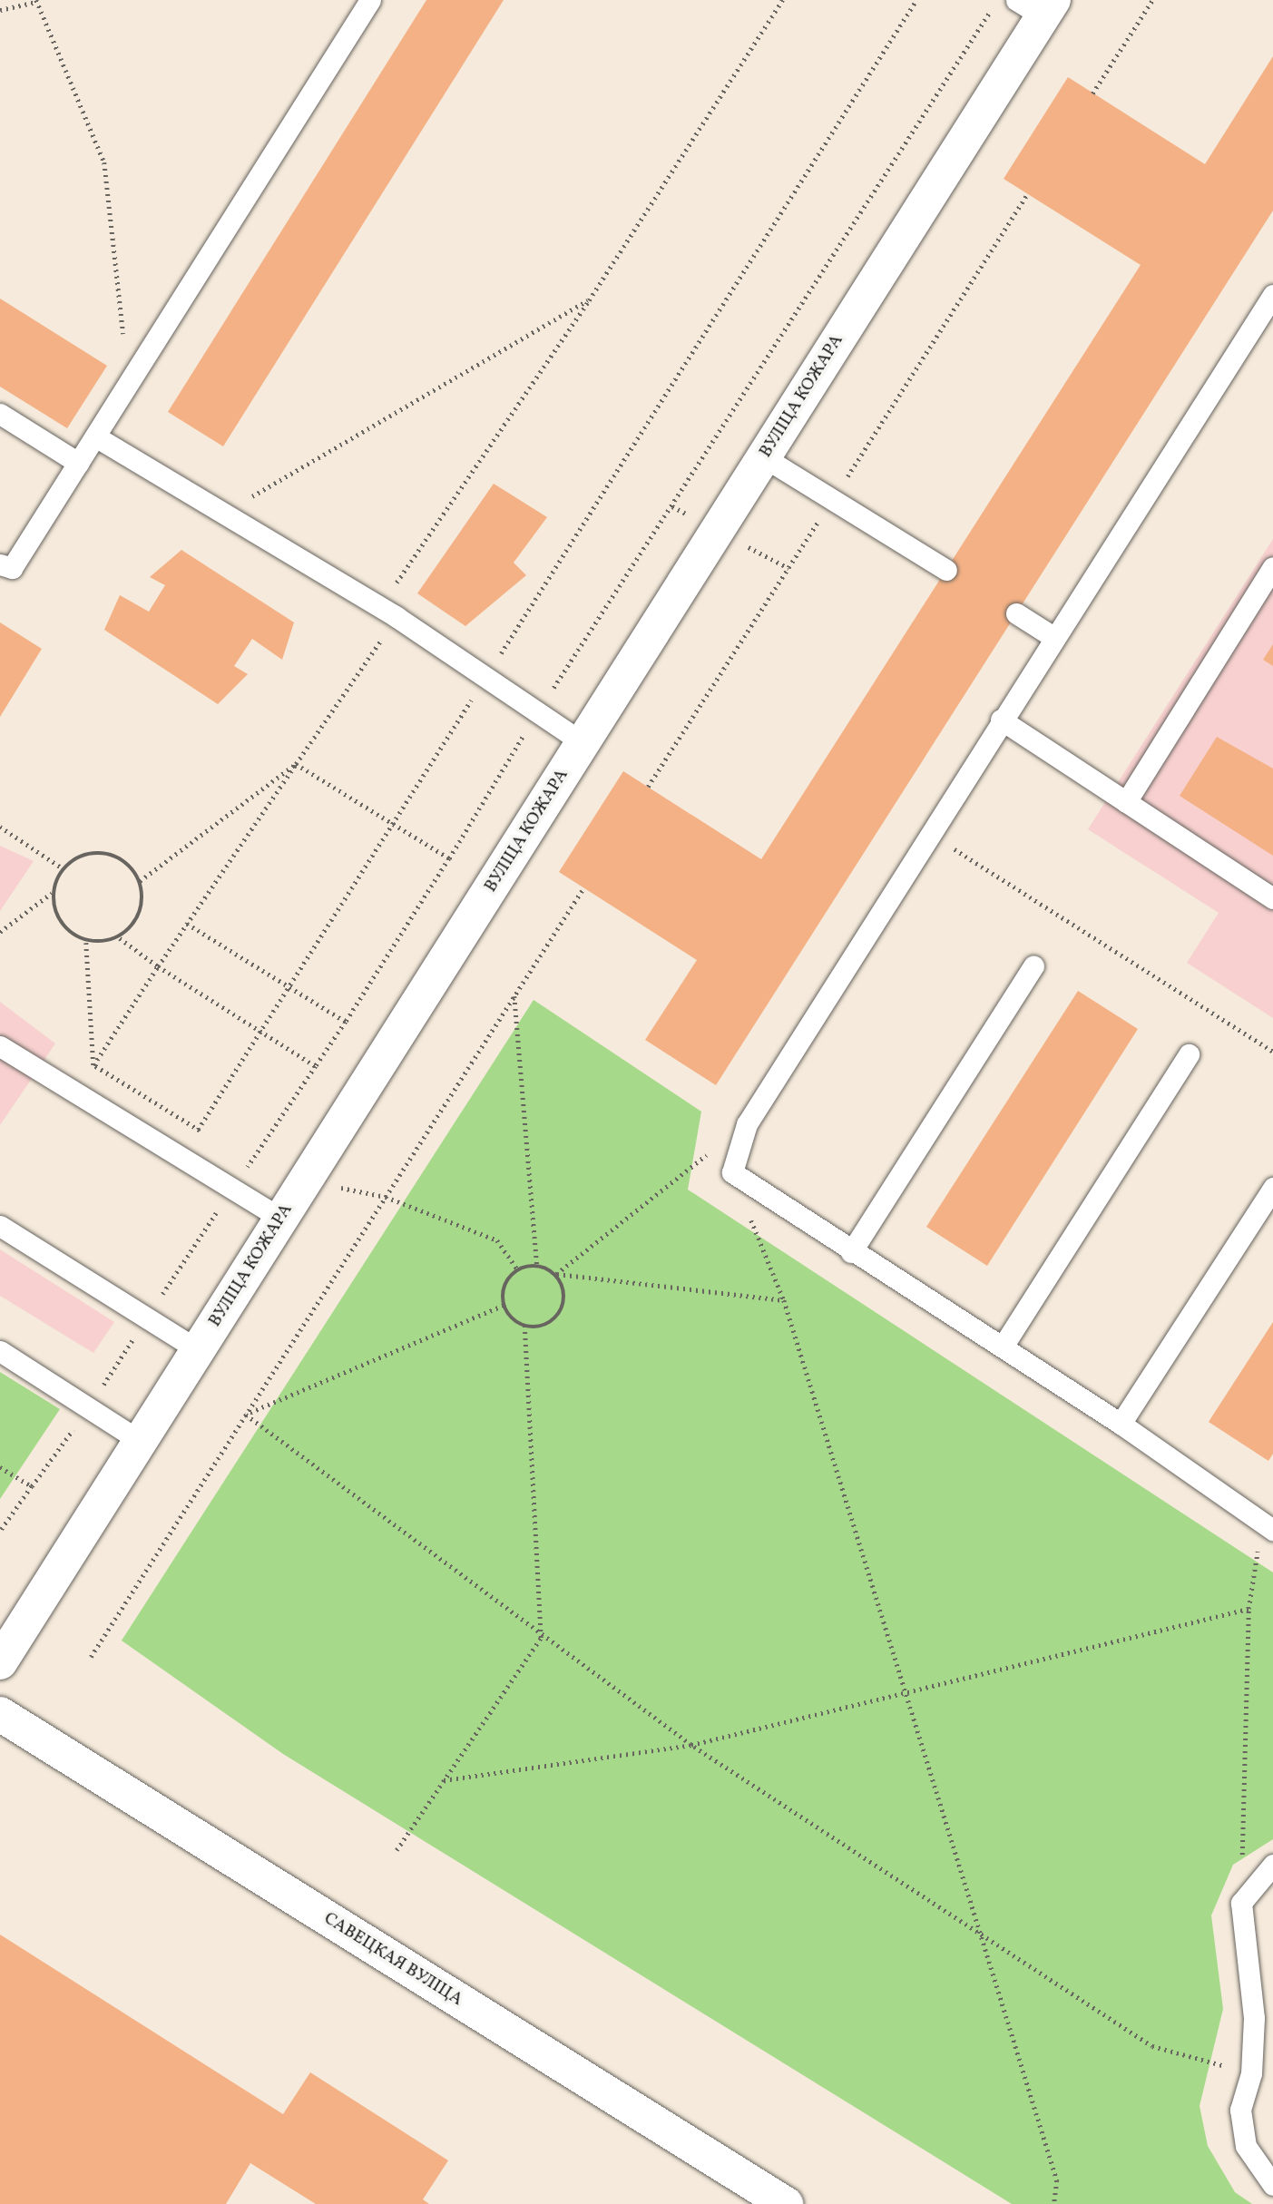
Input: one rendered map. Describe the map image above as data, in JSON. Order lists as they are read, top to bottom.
{
  "streets": {
    "main road": ["ВУЛІЦА КОЖАРА", "САВЕЦКАЯ ВУЛІЦА"]
  }
}
